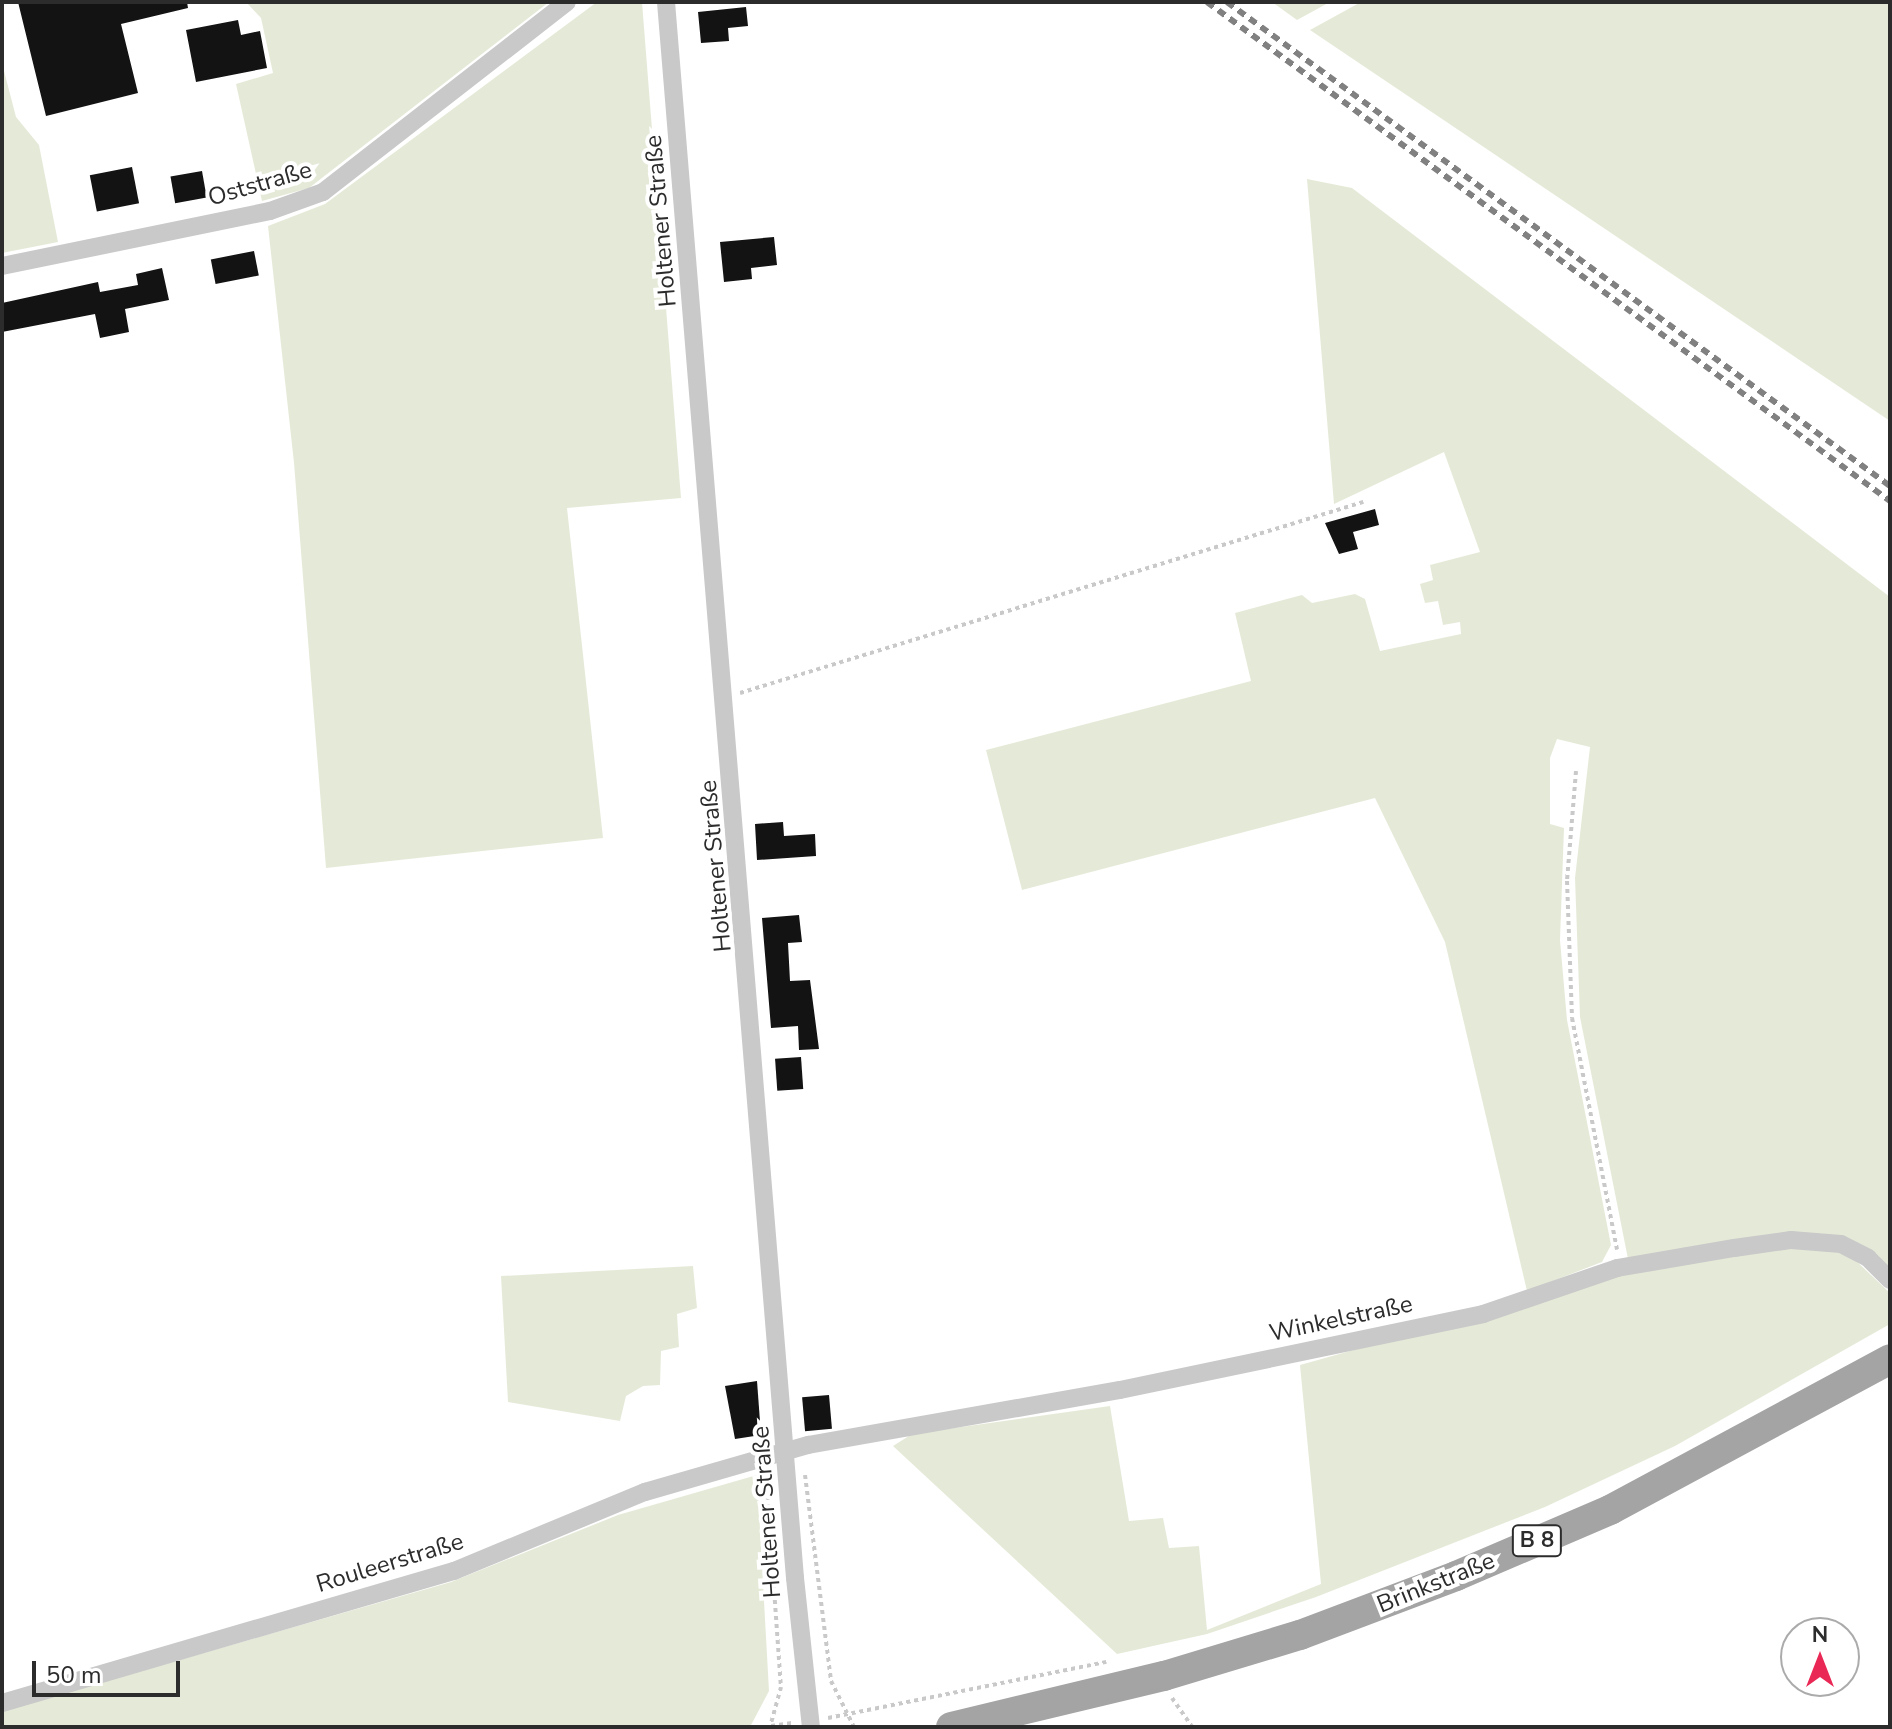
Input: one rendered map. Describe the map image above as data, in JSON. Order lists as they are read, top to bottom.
{
  "streets": {
    "main road": ["B 8", "Brinkstraße"],
    "street": [
      "Oststraße",
      "Holtener Straße",
      "Winkelstraße",
      "Rouleerstraße"
    ]
  },
  "crossings": [
    ["Holtener Straße", "Winkelstraße"],
    ["Holtener Straße", "Rouleerstraße"],
    ["Winkelstraße", "Rouleerstraße"]
  ],
  "scale_bar": "50 m",
  "north": "top"
}
